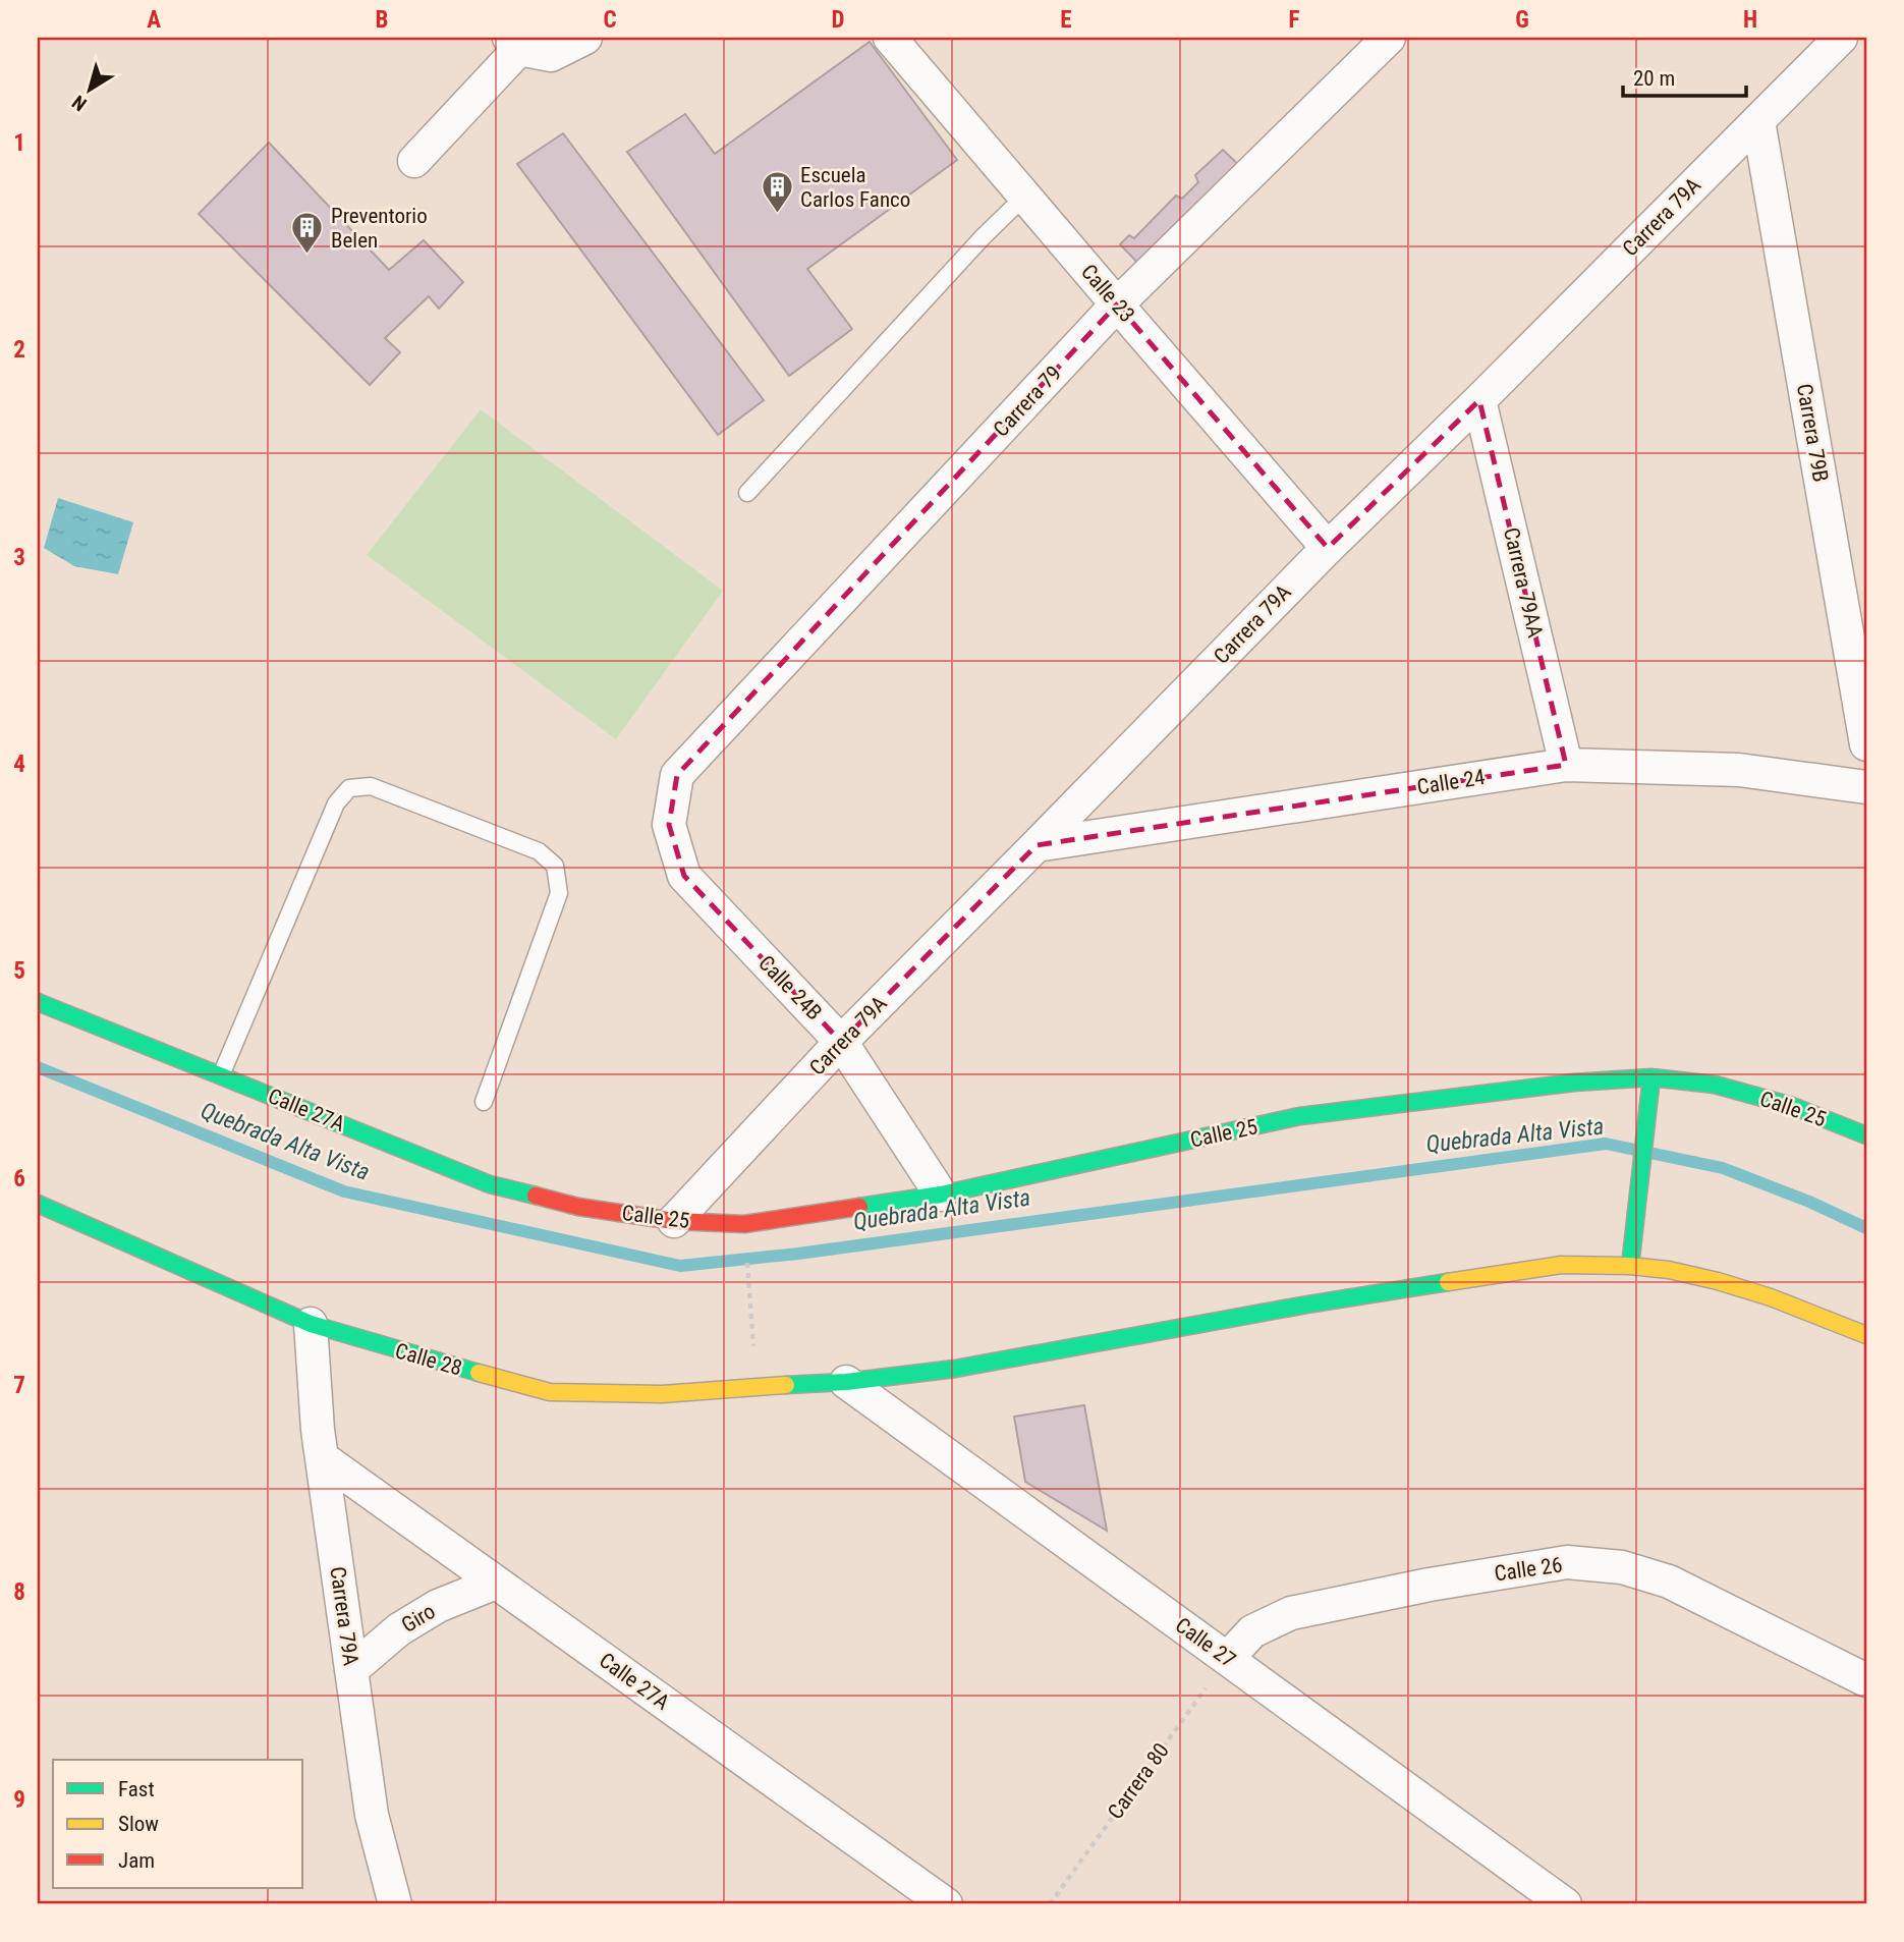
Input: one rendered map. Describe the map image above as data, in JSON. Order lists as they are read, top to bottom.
{
  "streets": {
    "street": [
      "Carrera 79A",
      "Calle 23",
      "Carrera 79",
      "Carrera 79B",
      "Carrera 79AA",
      "Calle 24",
      "Calle 24B",
      "Calle 25",
      "Calle 27A",
      "Calle 28",
      "Calle 26",
      "Giro",
      "Calle 27"
    ],
    "path": ["Carrera 80"]
  },
  "crossings": [
    ["Carrera 79A", "Calle 23"],
    ["Carrera 79A", "Carrera 79B"],
    ["Carrera 79A", "Carrera 79AA"],
    ["Carrera 79A", "Calle 24"],
    ["Carrera 79A", "Calle 24B"],
    ["Carrera 79A", "Calle 25"],
    ["Carrera 79A", "Calle 27A"],
    ["Carrera 79A", "Calle 28"],
    ["Carrera 79A", "Giro"],
    ["Calle 23", "Carrera 79"],
    ["Carrera 79", "Calle 24B"],
    ["Carrera 79AA", "Calle 24"],
    ["Calle 24B", "Calle 25"],
    ["Calle 25", "Calle 27A"],
    ["Calle 27A", "Giro"],
    ["Calle 28", "Calle 27"],
    ["Calle 26", "Calle 27"],
    ["Calle 26", "Carrera 80"],
    ["Calle 27", "Carrera 80"]
  ],
  "water": ["Quebrada Alta Vista"],
  "places": {
    "building": ["Escuela Carlos Fanco", "Preventorio Belen"]
  },
  "legend": ["Fast", "Slow", "Jam"],
  "scale_bar": "20 m",
  "north": "bottom left",
  "grid": {
    "columns": [
      "A",
      "B",
      "C",
      "D",
      "E",
      "F",
      "G",
      "H"
    ],
    "rows": [
      "1",
      "2",
      "3",
      "4",
      "5",
      "6",
      "7",
      "8",
      "9"
    ]
  }
}
